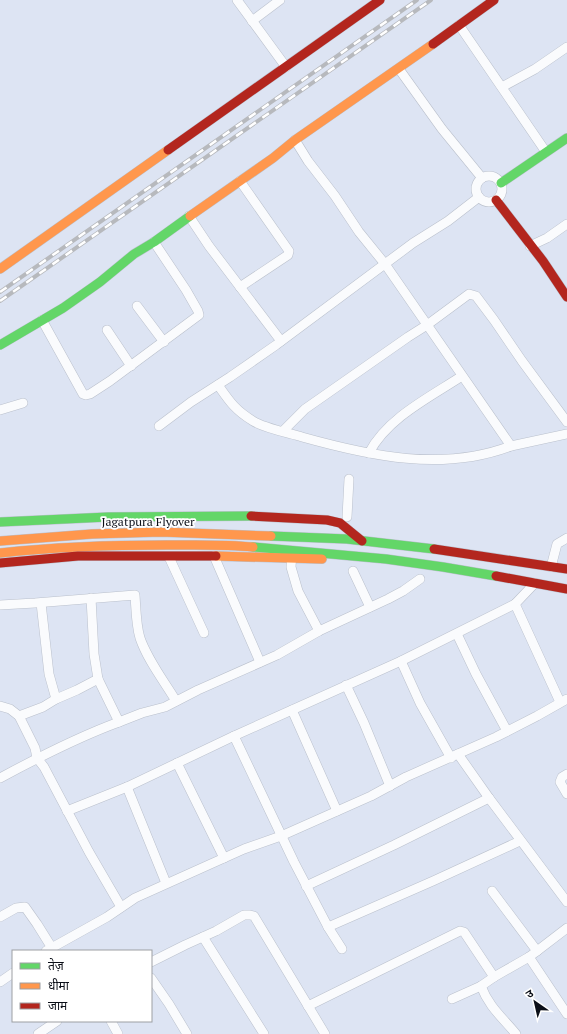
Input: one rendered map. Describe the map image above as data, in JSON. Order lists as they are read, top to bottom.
{
  "streets": {
    "main road": ["Jagatpura Flyover"]
  },
  "legend": ["तेज़", "धीमा", "जाम"],
  "north": "top left"
}
